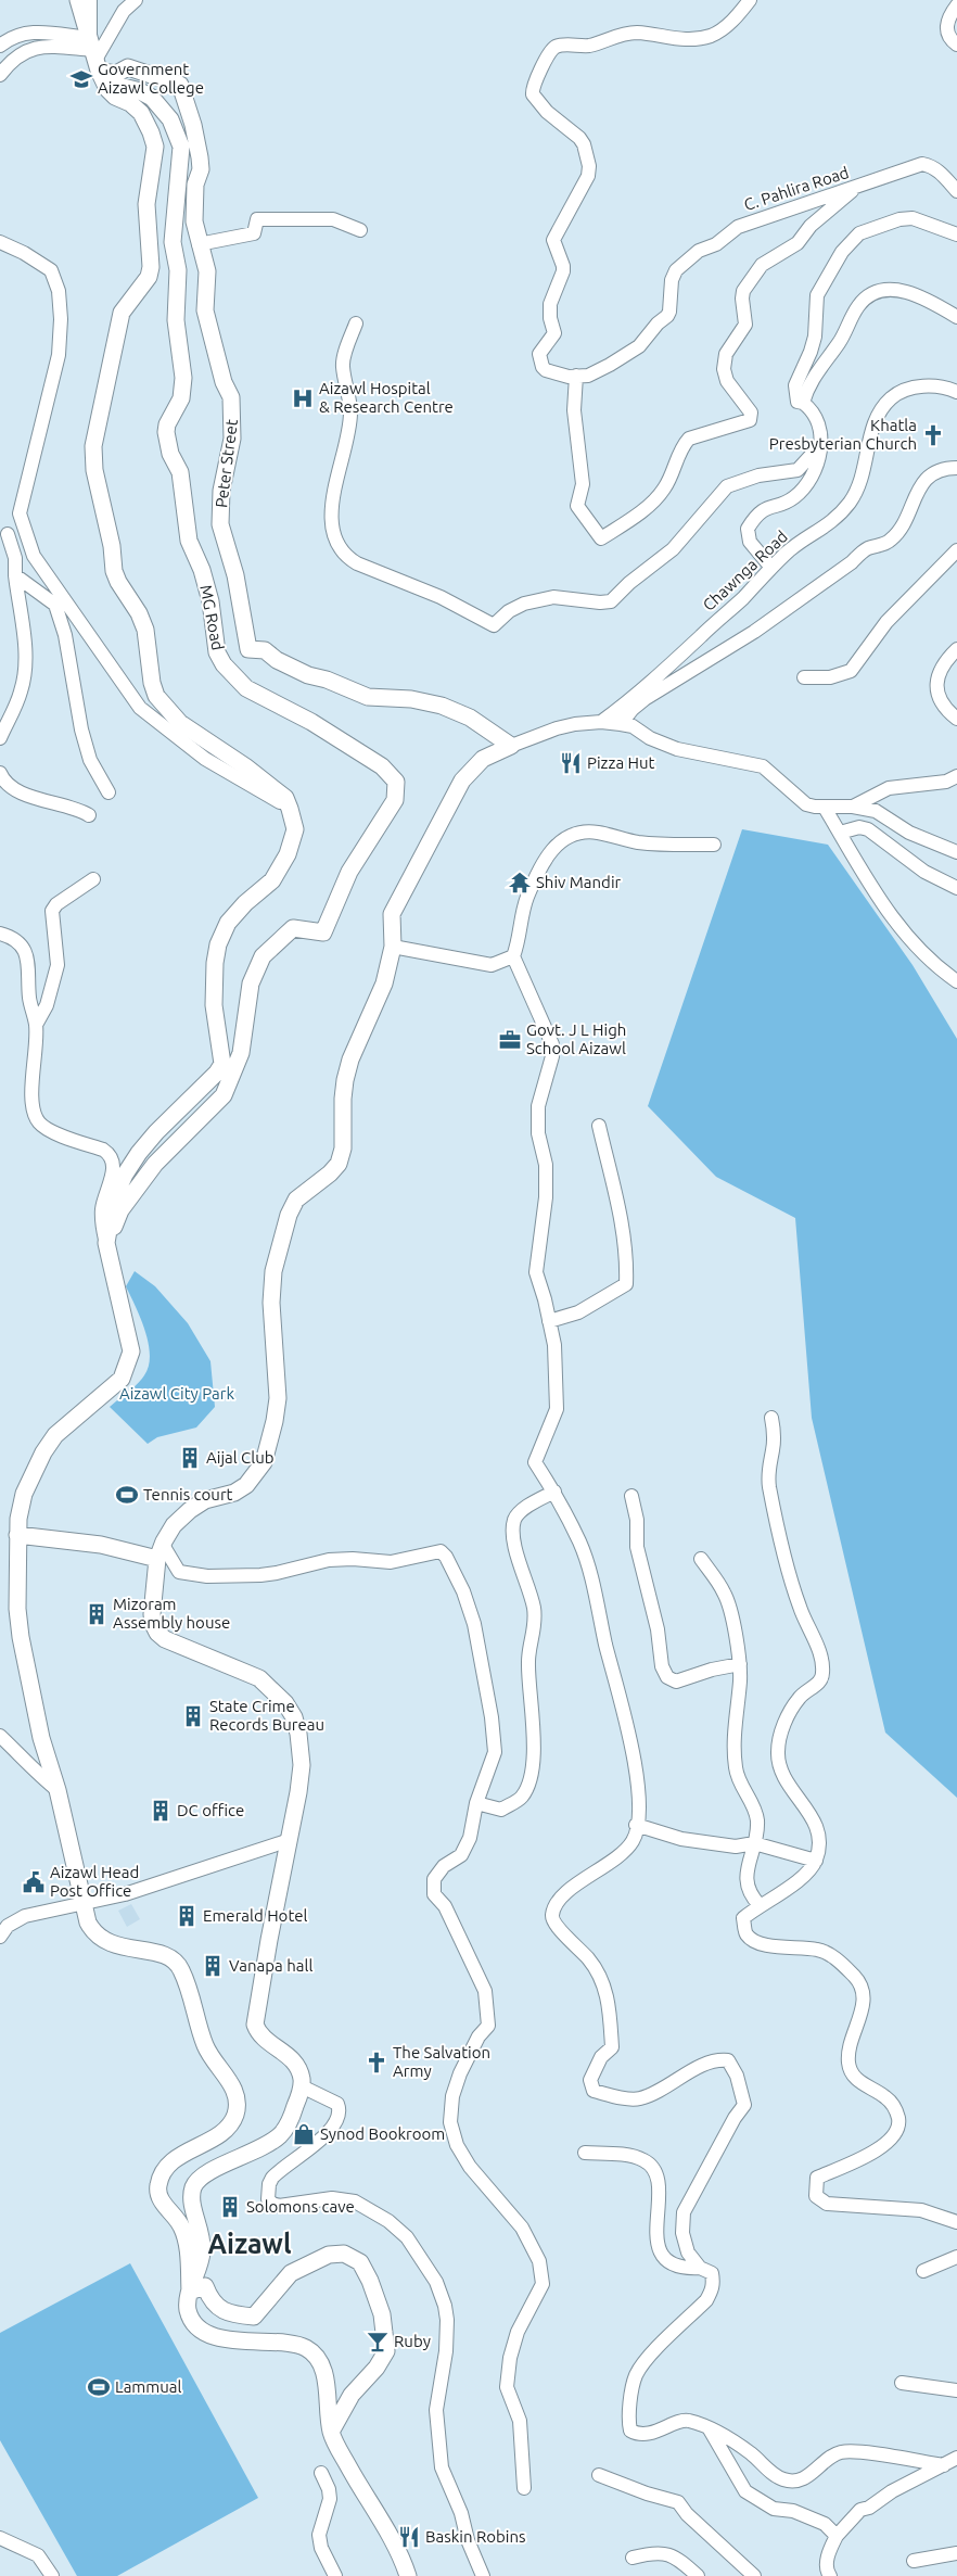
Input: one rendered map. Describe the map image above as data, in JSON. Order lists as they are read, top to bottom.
{
  "streets": {
    "main road": ["Peter Street", "MG Road"],
    "street": ["C. Pahlira Road", "Chawnga Road"]
  },
  "crossings": [
    ["Peter Street", "MG Road"]
  ],
  "districts": ["Aizawl"],
  "parks": ["Aizawl City Park"],
  "places": {
    "school or university": ["Government Aizawl College"],
    "hospital": ["Aizawl Hospital & Research Centre"],
    "church": ["Khatla Presbyterian Church", "The Salvation Army"],
    "restaurant": ["Pizza Hut", "Baskin Robins"],
    "temple": ["Shiv Mandir"],
    "office": ["Govt. J L High School Aizawl"],
    "building": [
      "Aijal Club",
      "Mizoram Assembly house",
      "State Crime Records Bureau",
      "DC office",
      "Emerald Hotel",
      "Vanapa hall",
      "Solomons cave"
    ],
    "sports": ["Tennis court", "Lammual"],
    "public building": ["Aizawl Head Post Office"],
    "shop": ["Synod Bookroom"],
    "bar": ["Ruby"]
  }
}
